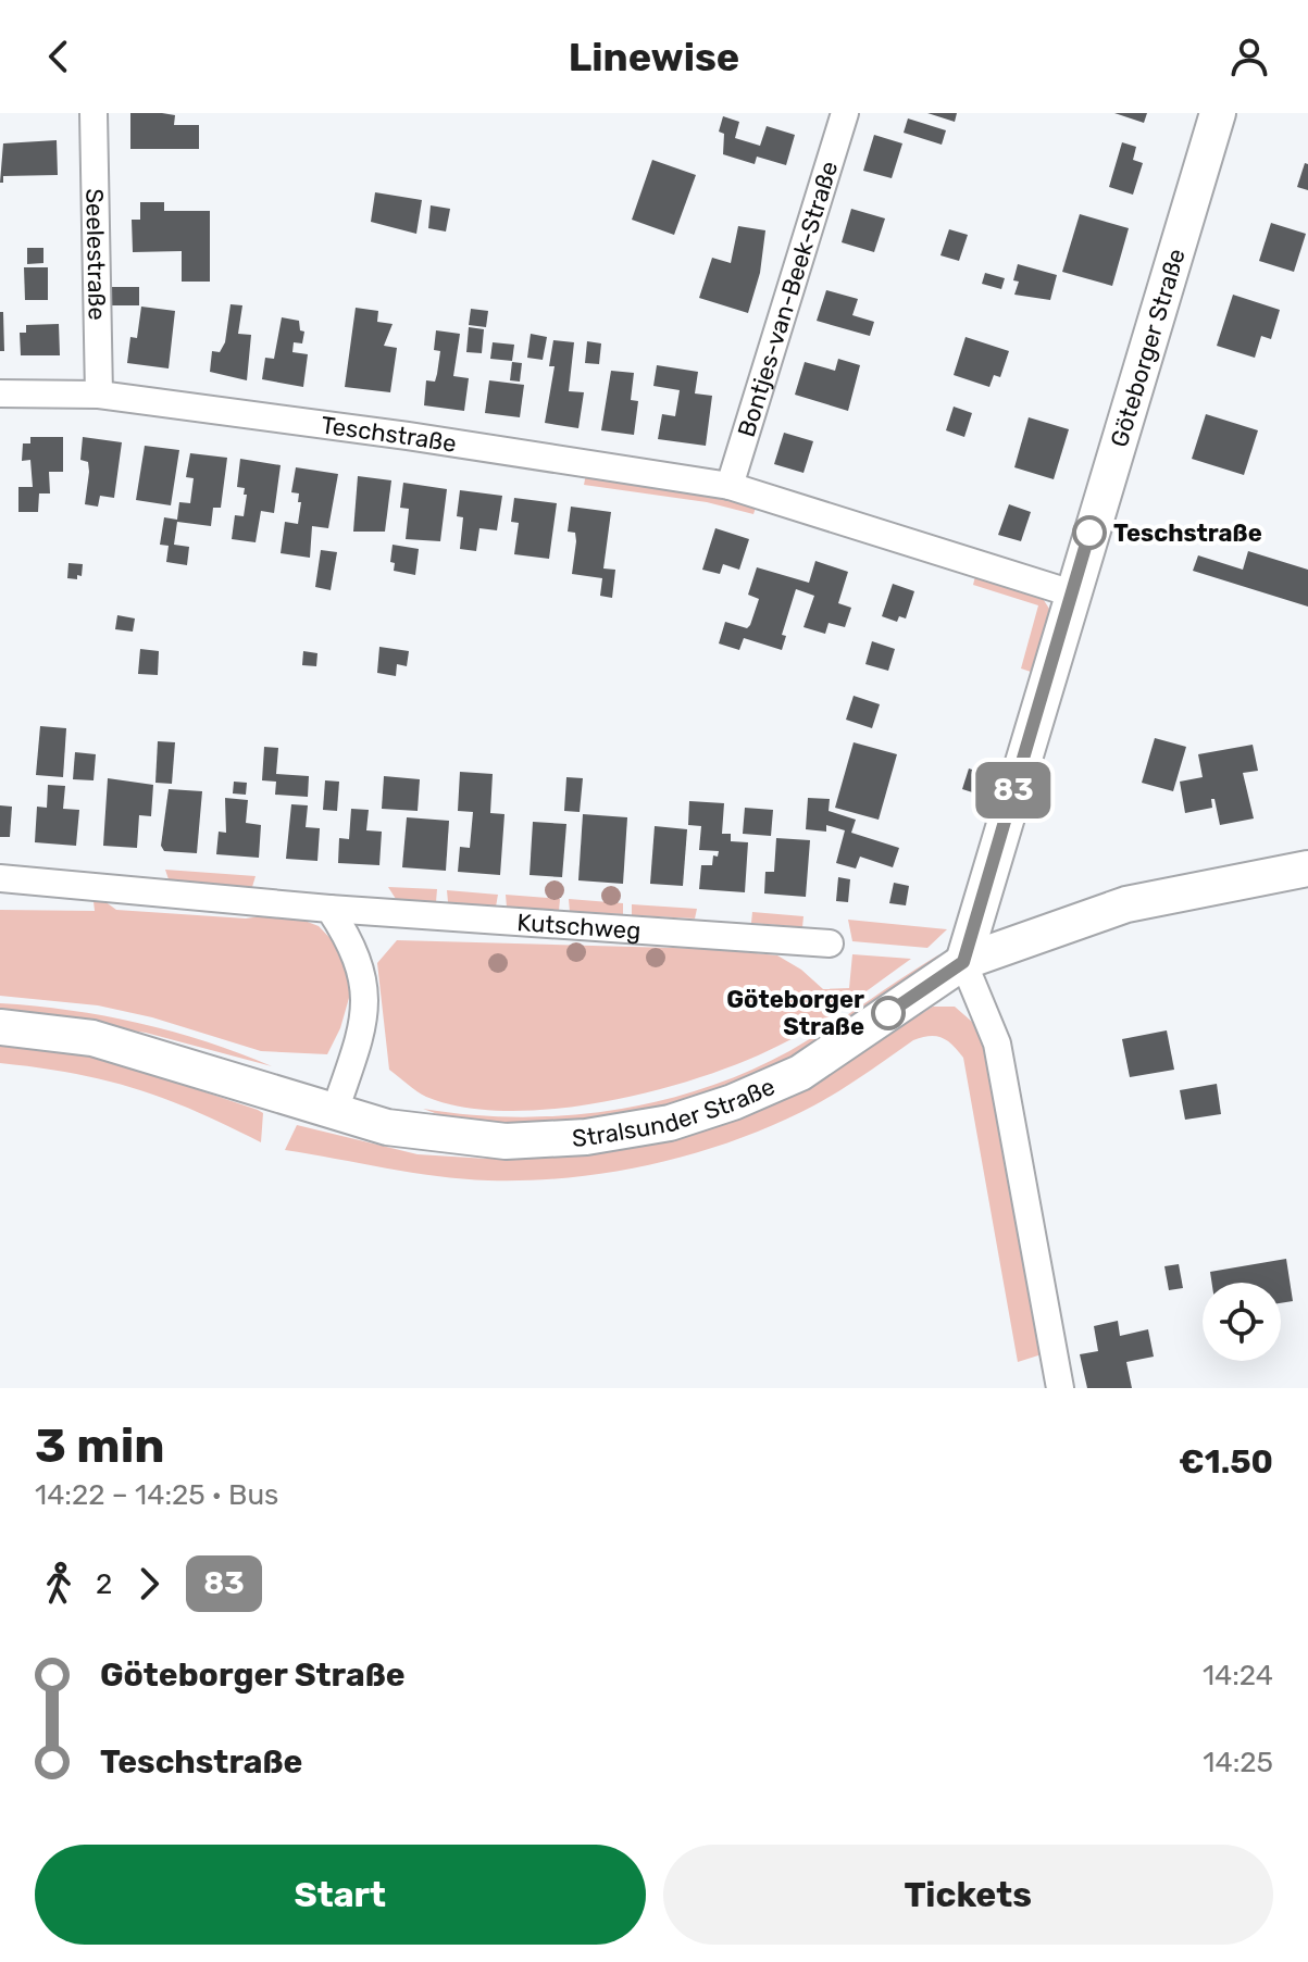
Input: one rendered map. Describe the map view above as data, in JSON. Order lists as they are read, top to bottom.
{
  "streets": {
    "street": [
      "Seelestraße",
      "Bontjes-van-Beek-Straße",
      "Göteborger Straße",
      "Teschstraße",
      "Kutschweg",
      "Stralsunder Straße"
    ]
  },
  "crossings": [
    ["Seelestraße", "Teschstraße"],
    ["Bontjes-van-Beek-Straße", "Teschstraße"],
    ["Göteborger Straße", "Teschstraße"],
    ["Göteborger Straße", "Stralsunder Straße"]
  ],
  "places": ["Teschstraße", "Göteborger Straße"],
  "lines": ["bus line 83"],
  "page": {
    "header": "Linewise",
    "on_map": "83",
    "heading": ["3 min", "14:22 – 14:25 · Bus", "€1.50"],
    "legs": ["2", "83"],
    "list": [
      {
        "name": "Göteborger Straße",
        "value": "14:24"
      },
      {
        "name": "Teschstraße",
        "value": "14:25"
      }
    ],
    "buttons": ["Start", "Tickets"]
  }
}
